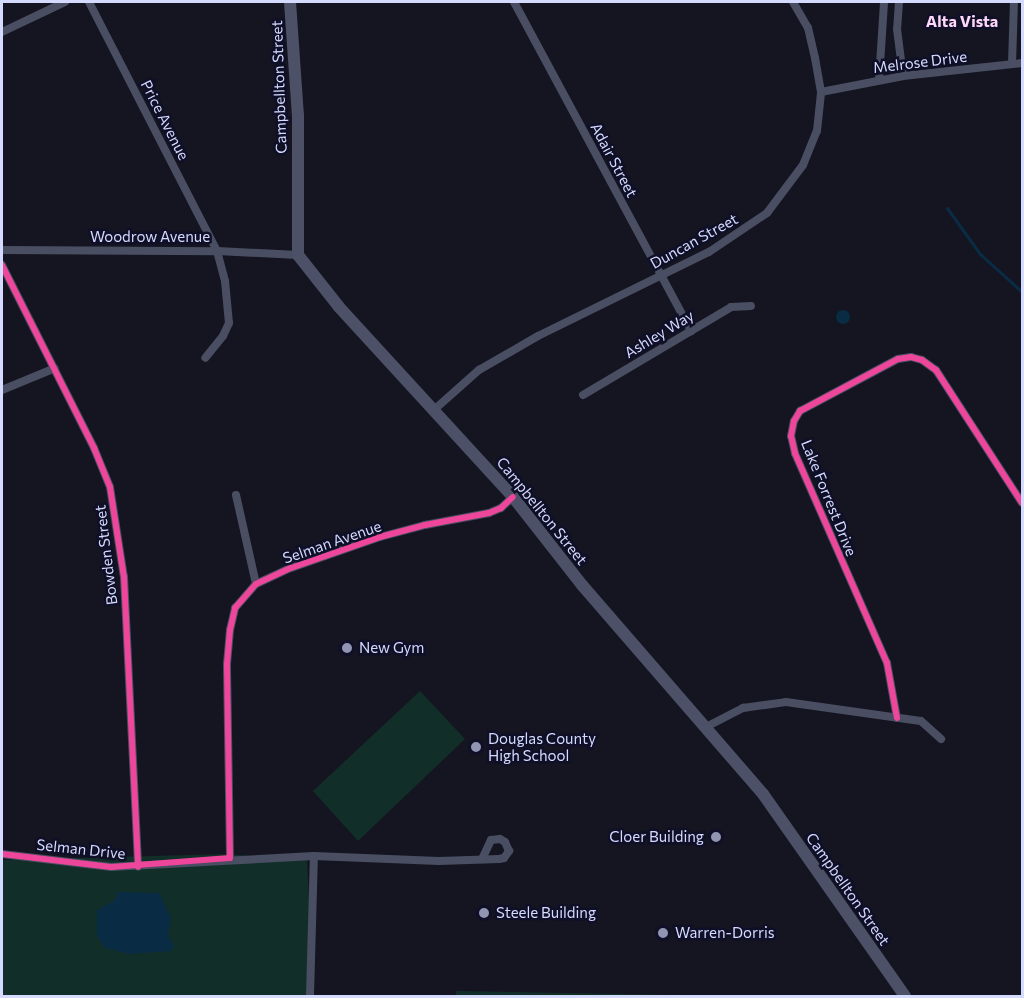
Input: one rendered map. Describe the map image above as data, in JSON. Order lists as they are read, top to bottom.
{
  "streets": {
    "main road": ["Campbellton Street"],
    "street": [
      "Melrose Drive",
      "Price Avenue",
      "Adair Street",
      "Woodrow Avenue",
      "Duncan Street",
      "Ashley Way",
      "Lake Forrest Drive",
      "Selman Avenue",
      "Bowden Street",
      "Selman Drive"
    ]
  },
  "crossings": [
    ["Melrose Drive", "Duncan Street"],
    ["Campbellton Street", "Woodrow Avenue"],
    ["Campbellton Street", "Duncan Street"],
    ["Campbellton Street", "Selman Avenue"],
    ["Price Avenue", "Woodrow Avenue"],
    ["Adair Street", "Duncan Street"],
    ["Adair Street", "Ashley Way"],
    ["Selman Avenue", "Selman Drive"],
    ["Bowden Street", "Selman Drive"]
  ],
  "districts": ["Alta Vista"],
  "places": [
    "New Gym",
    "Douglas County High School",
    "Cloer Building",
    "Steele Building",
    "Warren-Dorris"
  ]
}
